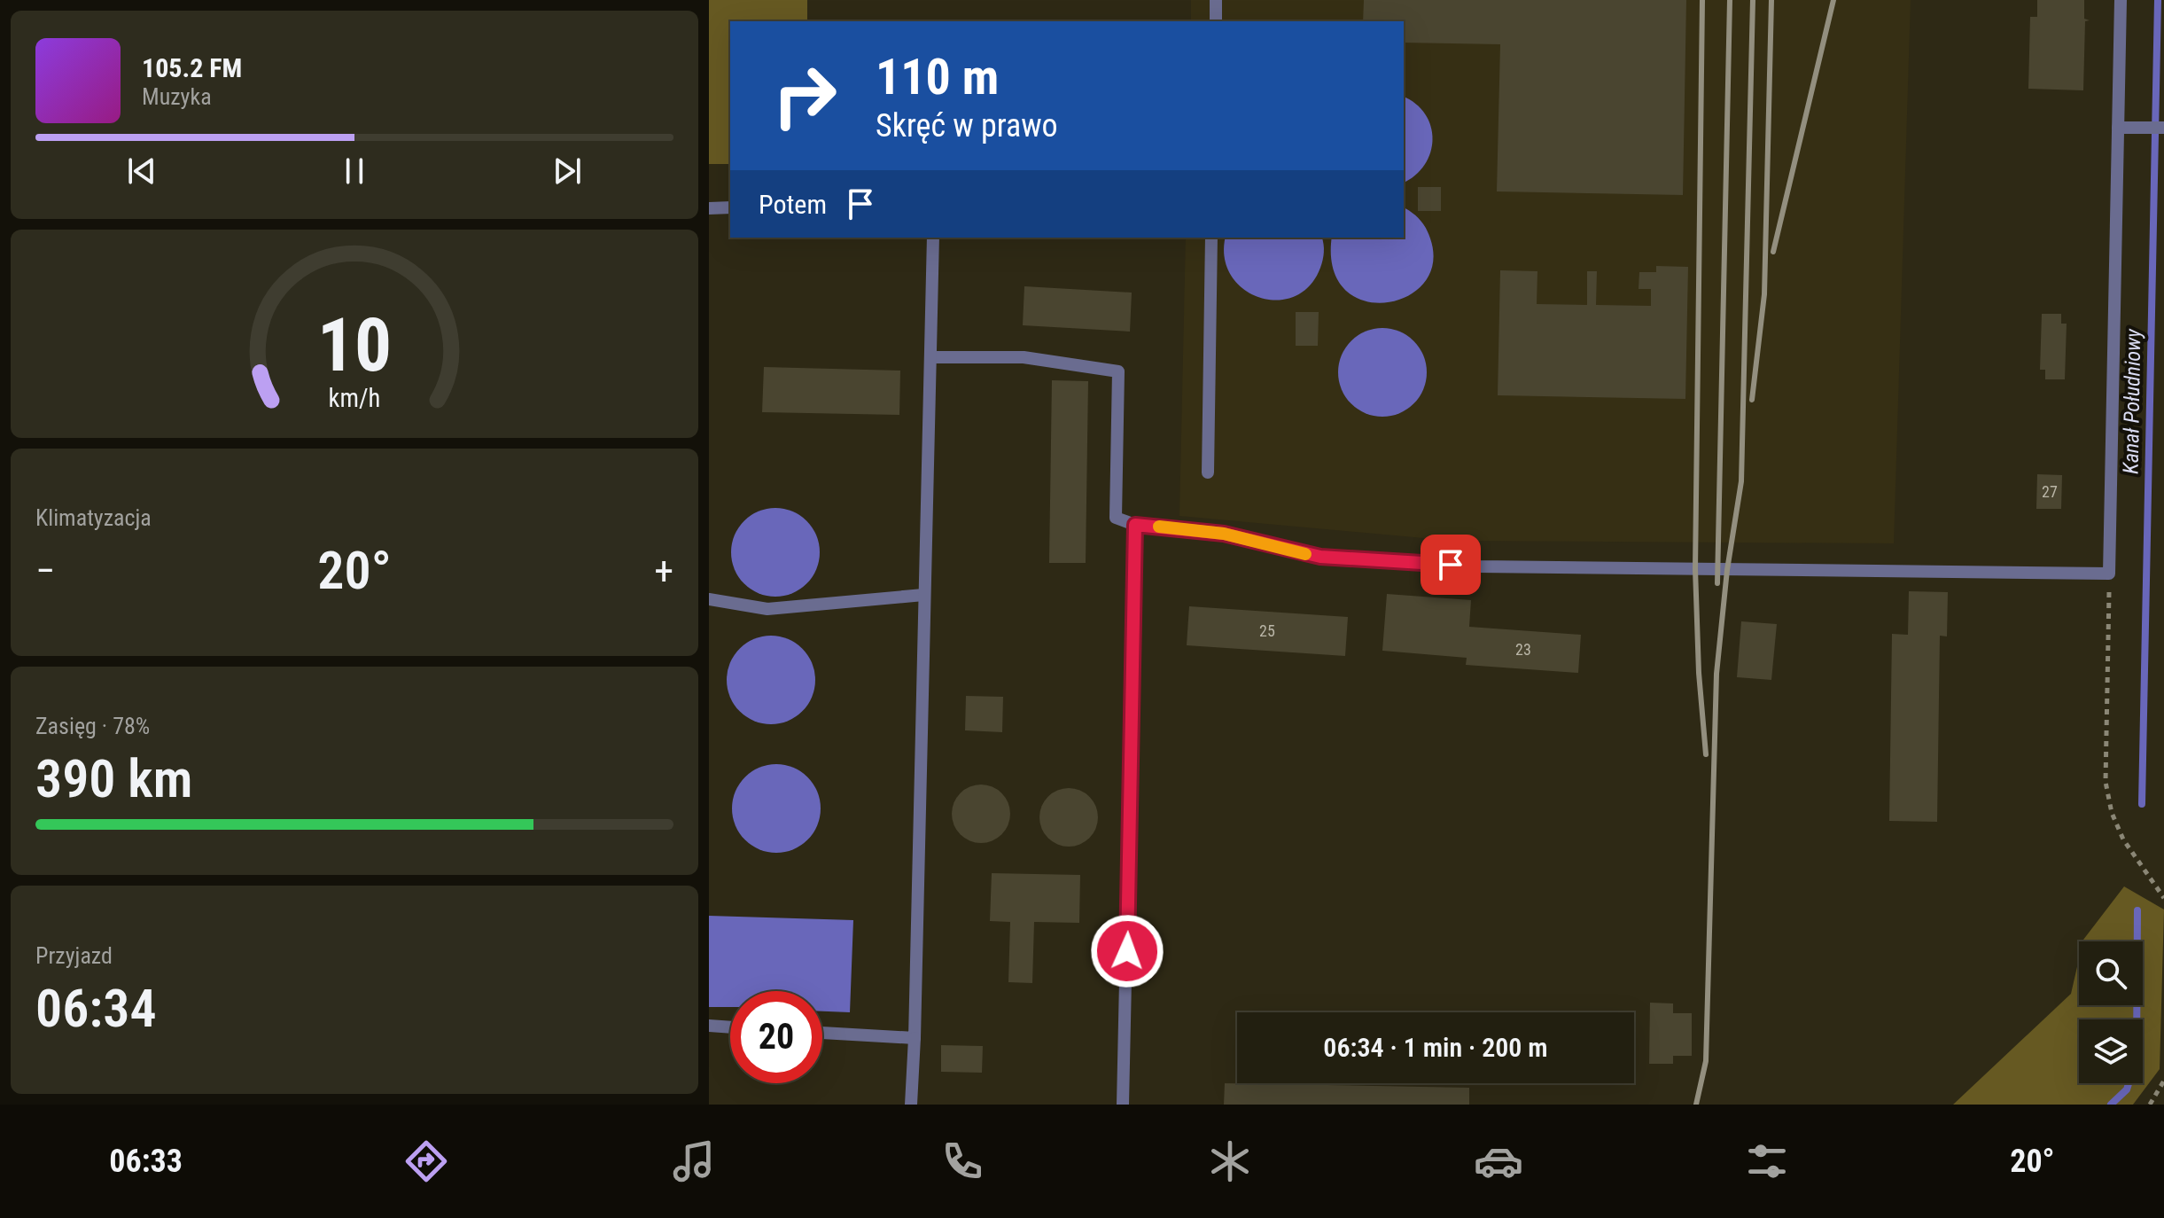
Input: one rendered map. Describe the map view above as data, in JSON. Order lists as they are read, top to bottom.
{
  "water": ["Kanał Południowy"],
  "house_numbers": ["27", "25", "23"],
  "page": {
    "turn": ["110 m", "Skręć w prawo"],
    "song": ["105.2 FM", "Muzyka"],
    "then": "Potem",
    "tile": [
      "Klimatyzacja",
      ["Zasięg · 78%", "390 km"],
      ["Przyjazd", "06:34"]
    ],
    "heat": ["−", "20°", "+"],
    "limit": "20",
    "trip": "06:34 · 1 min · 200 m",
    "tabs": ["06:33", "20°"],
    "gauge": ["10", "km/h"]
  }
}
